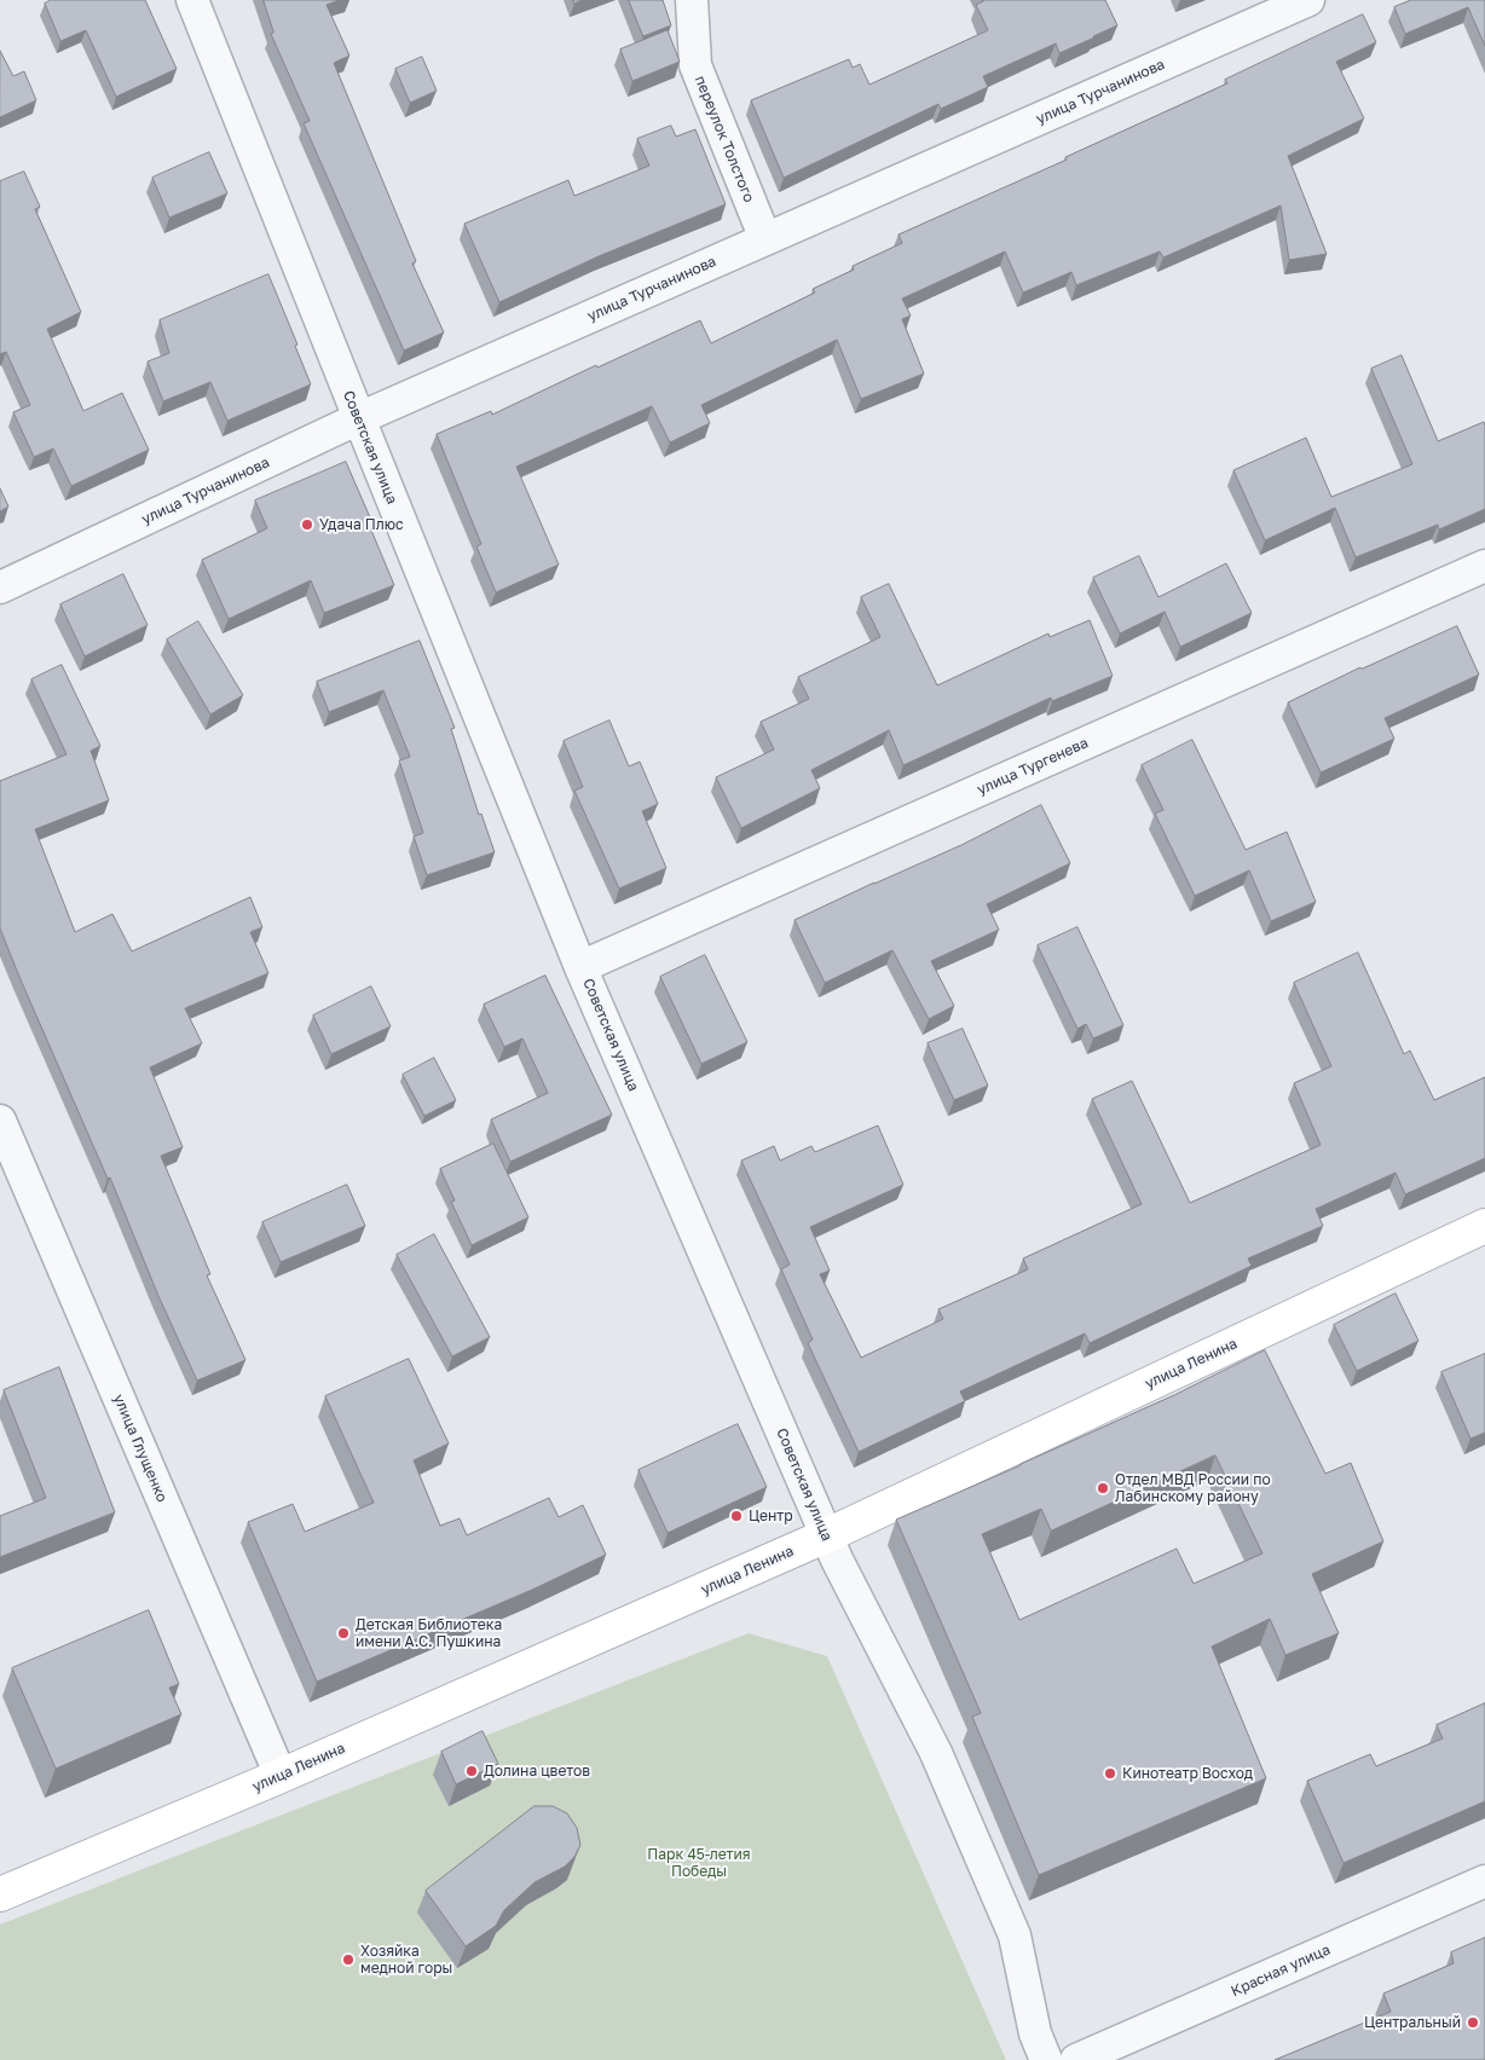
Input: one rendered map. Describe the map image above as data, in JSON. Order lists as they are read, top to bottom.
{
  "streets": {
    "street": [
      "улица Турчанинова",
      "переулок Толстого",
      "Советская улица",
      "улица Тургенева",
      "улица Ленина",
      "улица Глущенко",
      "Красная улица"
    ]
  },
  "crossings": [
    ["улица Турчанинова", "переулок Толстого"],
    ["улица Турчанинова", "Советская улица"],
    ["Советская улица", "улица Тургенева"],
    ["Советская улица", "улица Ленина"],
    ["улица Ленина", "улица Глущенко"]
  ],
  "parks": ["Парк 45-летия Победы"],
  "places": [
    "Удача Плюс",
    "Отдел МВД России по Лабинскому району",
    "Центр",
    "Детская Библиотека имени А.С. Пушкина",
    "Долина цветов",
    "Кинотеатр Восход",
    "Хозяйка медной горы",
    "Центральный"
  ]
}
